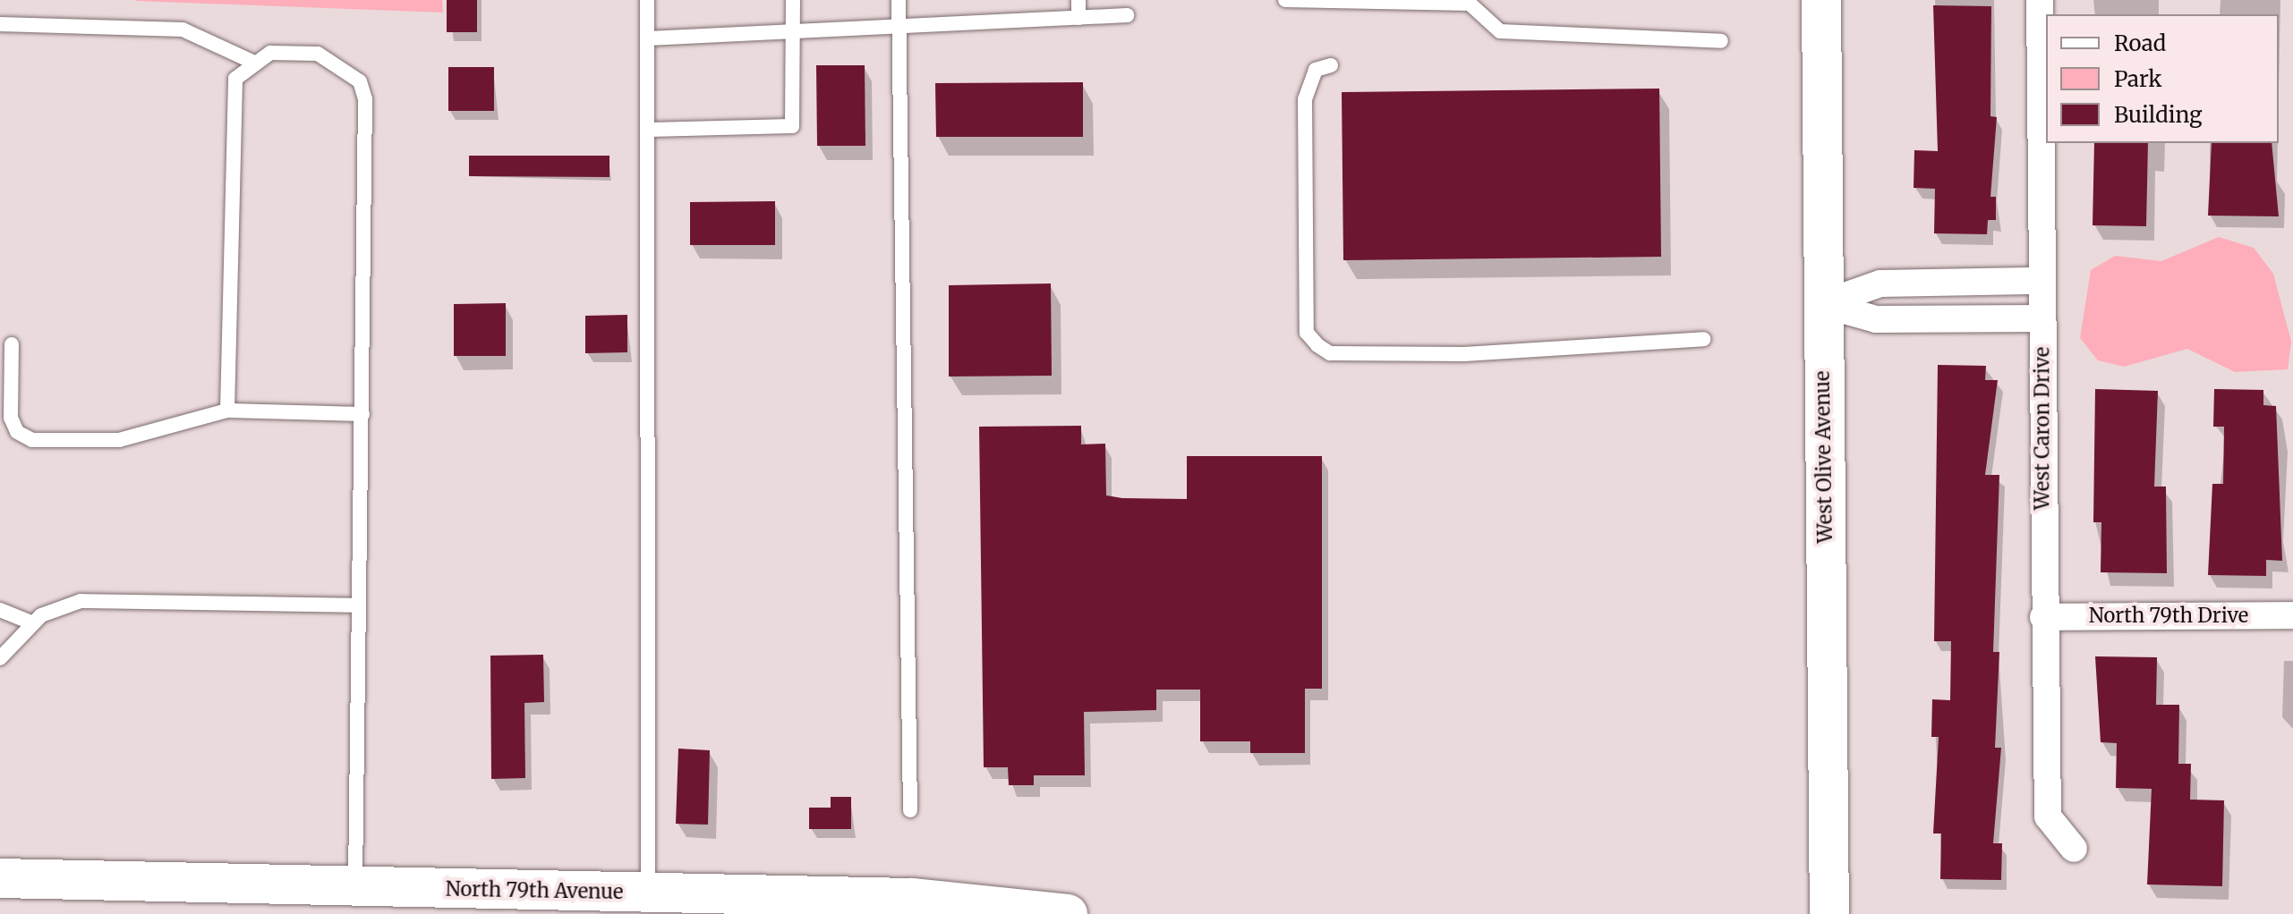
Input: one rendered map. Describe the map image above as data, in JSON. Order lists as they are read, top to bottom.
{
  "streets": {
    "street": [
      "West Caron Drive",
      "West Olive Avenue",
      "North 79th Drive",
      "North 79th Avenue"
    ]
  },
  "crossings": [
    ["West Caron Drive", "North 79th Drive"]
  ],
  "legend": ["Road", "Park", "Building"]
}
